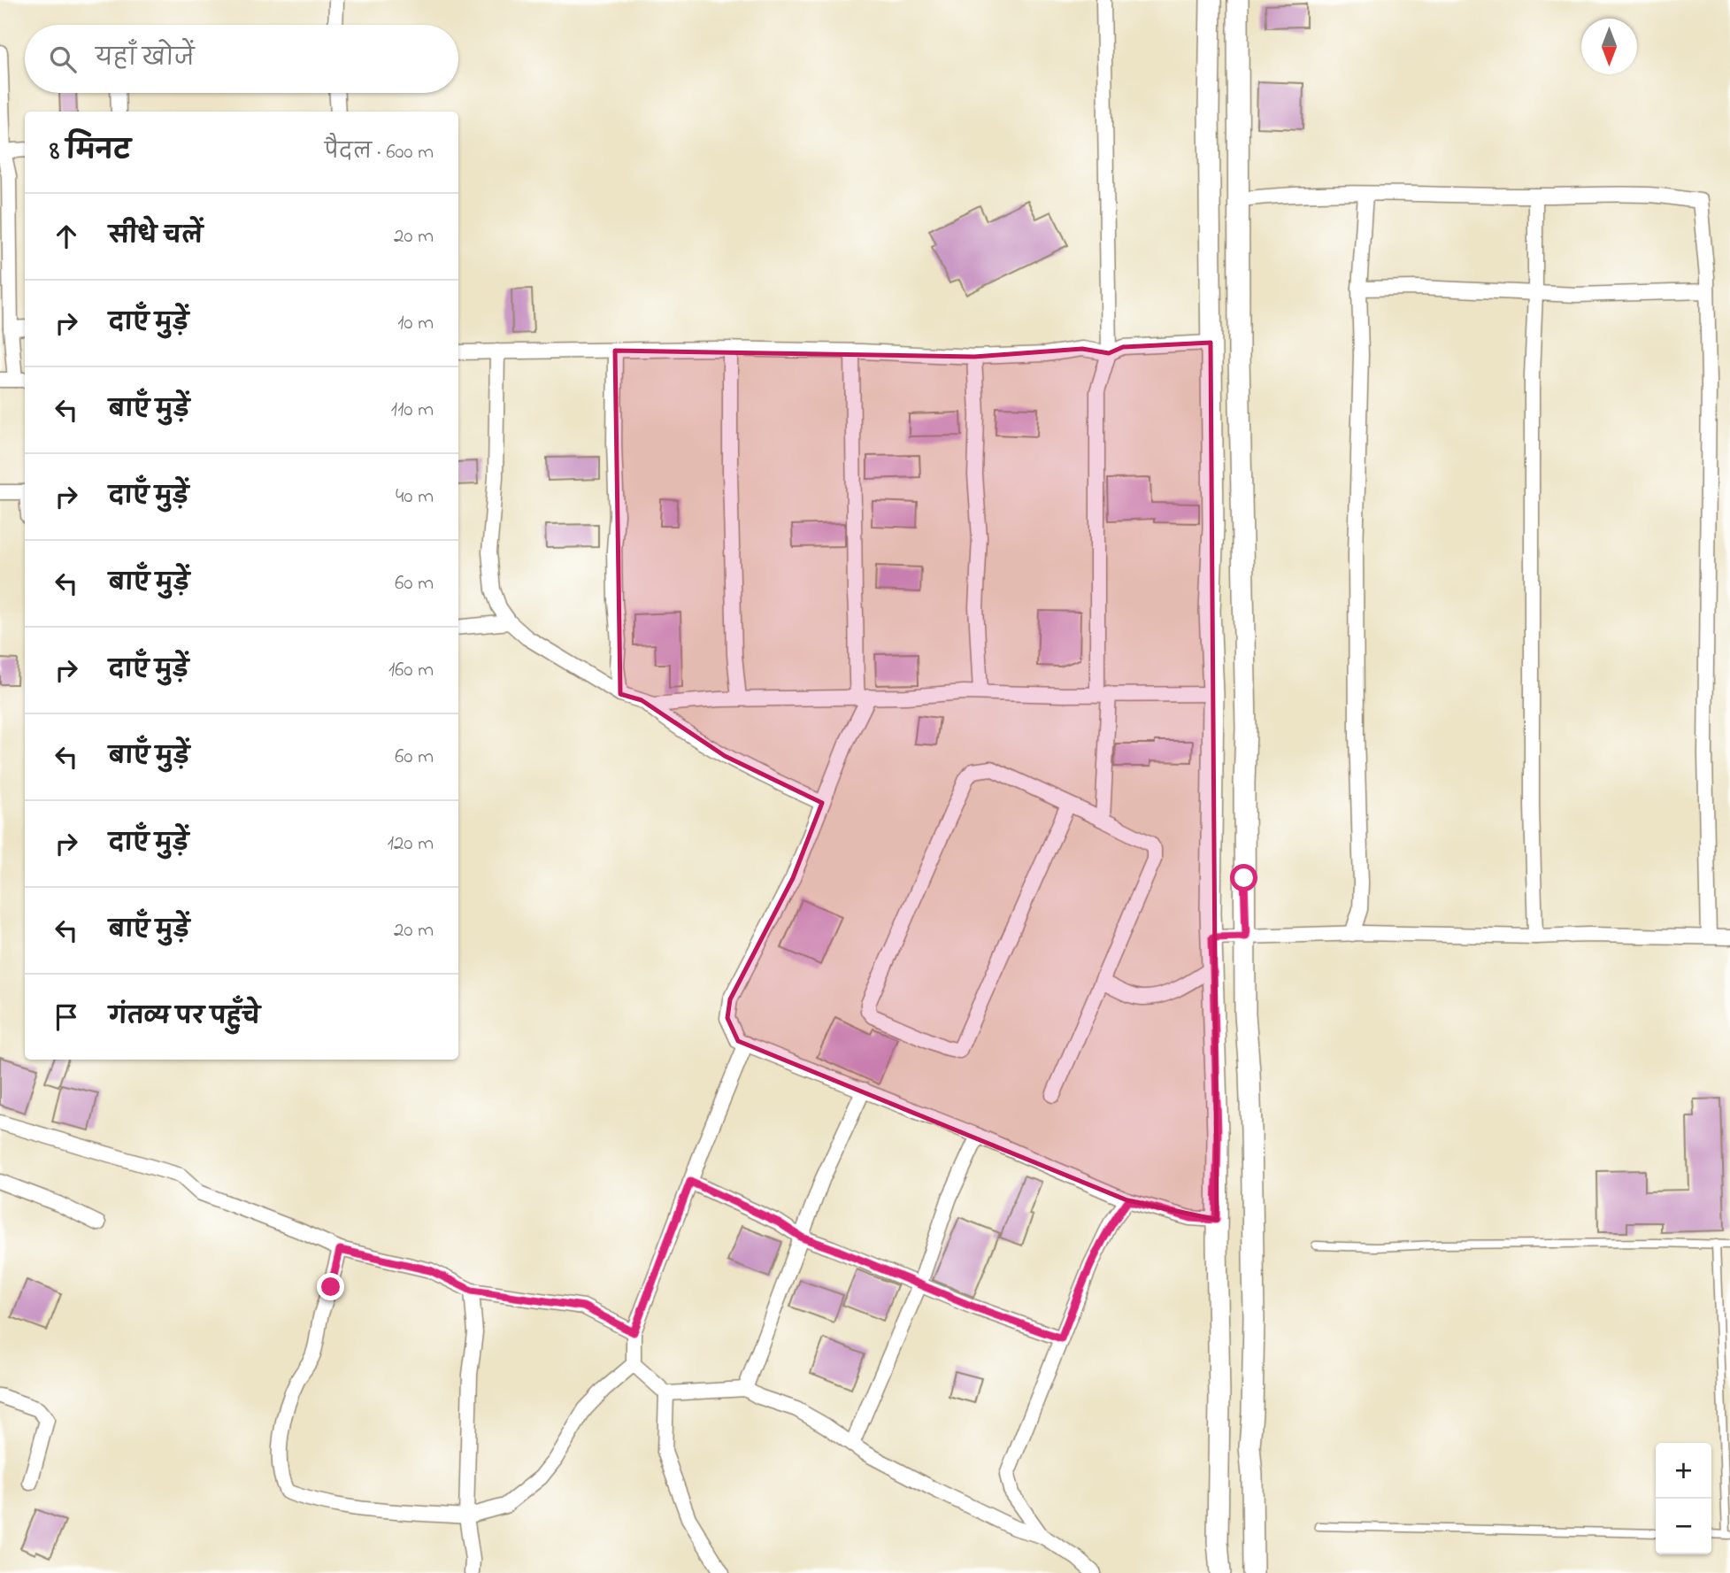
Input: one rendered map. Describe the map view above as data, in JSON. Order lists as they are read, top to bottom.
{
  "north": "bottom",
  "page": {
    "search": "यहाँ खोजें",
    "heading": ["8 मिनट", "पैदल · 600 m"],
    "list": [
      ["सीधे चलें", "20 m"],
      ["दाएँ मुड़ें", "10 m"],
      ["बाएँ मुड़ें", "110 m"],
      ["दाएँ मुड़ें", "40 m"],
      ["बाएँ मुड़ें", "60 m"],
      ["दाएँ मुड़ें", "160 m"],
      ["बाएँ मुड़ें", "60 m"],
      ["दाएँ मुड़ें", "120 m"],
      ["बाएँ मुड़ें", "20 m"],
      "गंतव्य पर पहुँचे"
    ],
    "map_buttons": ["+", "−"]
  }
}
